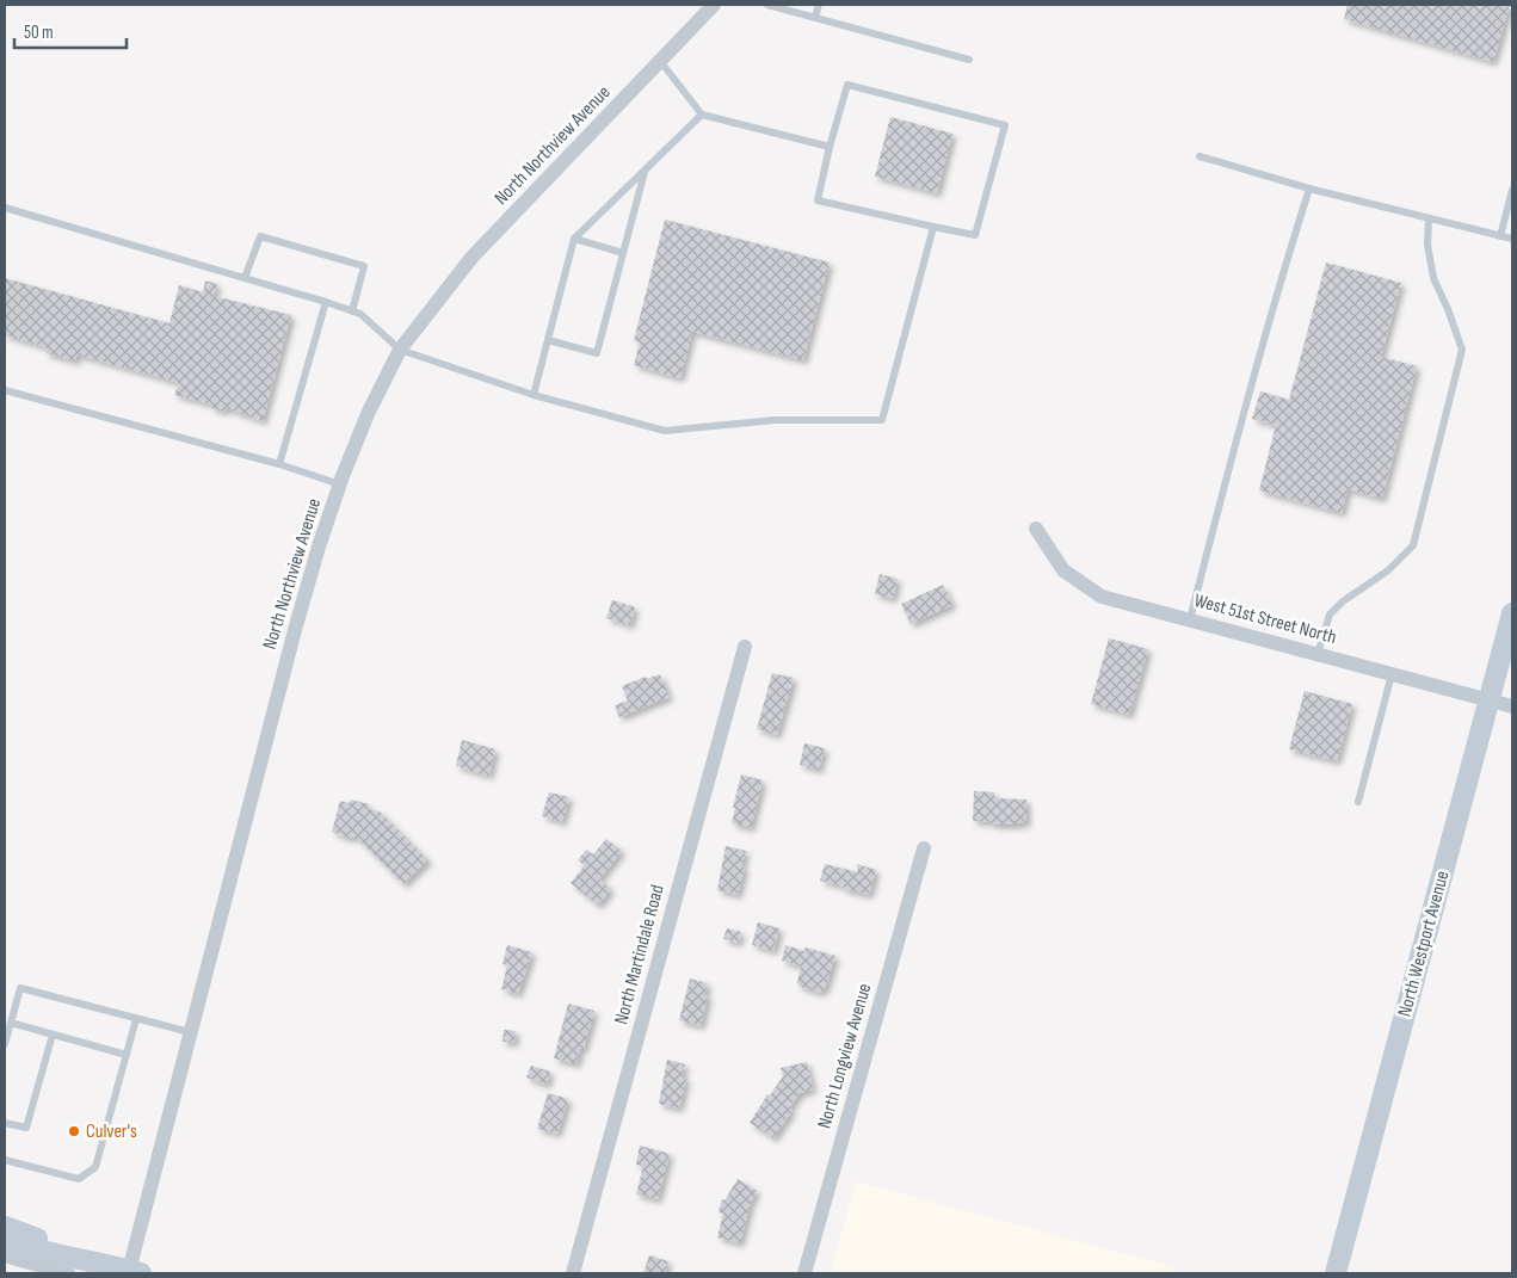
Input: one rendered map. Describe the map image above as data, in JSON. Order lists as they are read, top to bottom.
{
  "streets": {
    "main road": ["North Westport Avenue"],
    "street": [
      "North Northview Avenue",
      "West 51st Street North",
      "North Martindale Road",
      "North Longview Avenue"
    ]
  },
  "crossings": [
    ["West 51st Street North", "North Westport Avenue"]
  ],
  "places": ["Culver's"],
  "scale_bar": "50 m"
}
